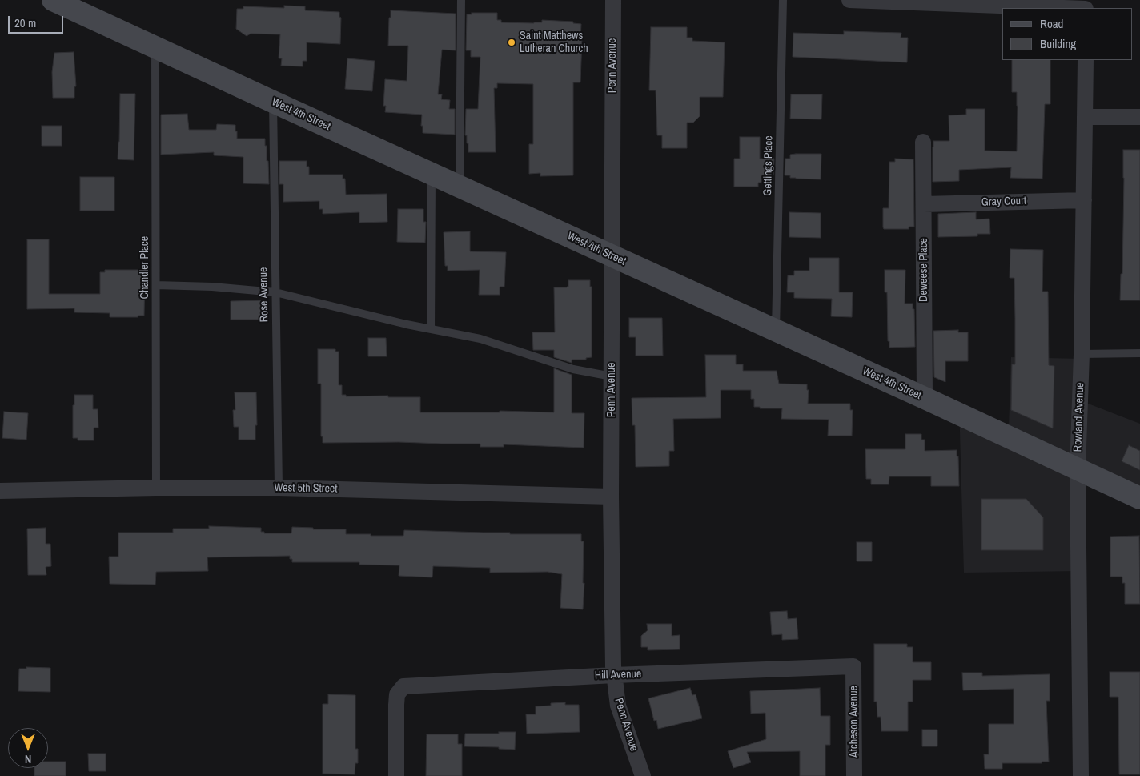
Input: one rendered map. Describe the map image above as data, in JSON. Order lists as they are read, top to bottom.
{
  "streets": {
    "main road": ["West 4th Street"],
    "street": [
      "Penn Avenue",
      "Gray Court",
      "Deweese Place",
      "Rowland Avenue",
      "West 5th Street",
      "Hill Avenue",
      "Atcheson Avenue"
    ],
    "lane": ["Gettings Place", "Chandler Place", "Rose Avenue"]
  },
  "crossings": [
    ["Penn Avenue", "West 4th Street"],
    ["Penn Avenue", "West 5th Street"],
    ["Penn Avenue", "Hill Avenue"],
    ["West 4th Street", "Gettings Place"],
    ["West 4th Street", "Chandler Place"],
    ["West 4th Street", "Deweese Place"],
    ["West 4th Street", "Rose Avenue"],
    ["West 4th Street", "Rowland Avenue"],
    ["Gray Court", "Deweese Place"],
    ["Gray Court", "Rowland Avenue"],
    ["Chandler Place", "West 5th Street"],
    ["Rose Avenue", "West 5th Street"],
    ["Hill Avenue", "Atcheson Avenue"]
  ],
  "places": ["Saint Matthews Lutheran Church"],
  "legend": ["Road", "Building"],
  "scale_bar": "20 m",
  "north": "bottom"
}
